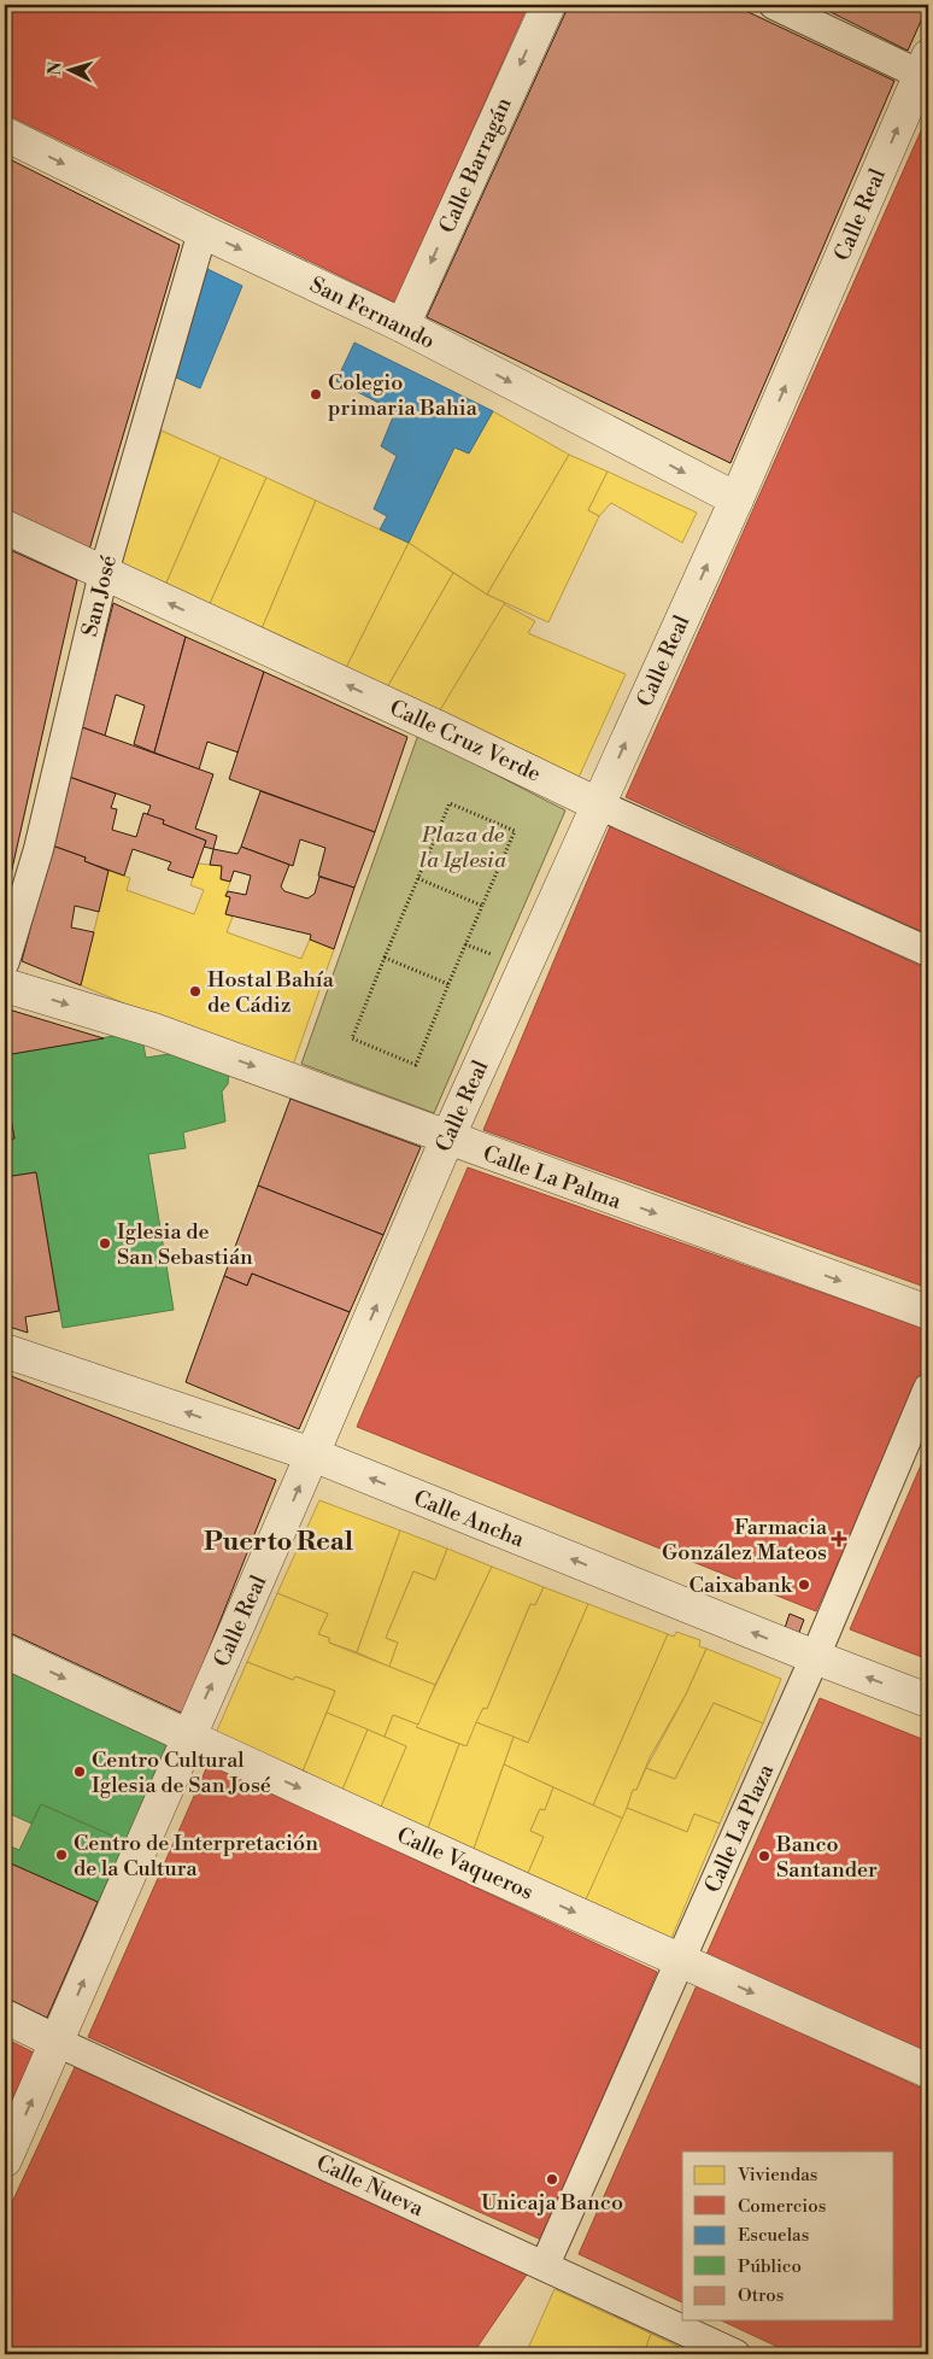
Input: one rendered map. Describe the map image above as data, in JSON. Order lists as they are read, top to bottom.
{
  "streets": {
    "street": [
      "Calle Barragán",
      "Calle Real",
      "San Fernando",
      "San José",
      "Calle Cruz Verde",
      "Calle La Palma",
      "Calle Ancha",
      "Calle La Plaza",
      "Calle Vaqueros",
      "Calle Nueva"
    ]
  },
  "crossings": [
    ["Calle Barragán", "San Fernando"],
    ["Calle Real", "San Fernando"],
    ["Calle Real", "Calle Cruz Verde"],
    ["Calle Real", "Calle La Palma"],
    ["Calle Real", "Calle Ancha"],
    ["Calle Real", "Calle Vaqueros"],
    ["Calle Real", "Calle Nueva"],
    ["San Fernando", "San José"],
    ["San José", "Calle Cruz Verde"],
    ["Calle Ancha", "Calle La Plaza"],
    ["Calle La Plaza", "Calle Vaqueros"],
    ["Calle La Plaza", "Calle Nueva"]
  ],
  "one_way": [
    "Calle Barragán",
    "Calle Real",
    "San Fernando",
    "Calle Cruz Verde",
    "Calle La Palma",
    "Calle Ancha",
    "Calle Vaqueros"
  ],
  "districts": ["Puerto Real"],
  "parks": ["Plaza de la Iglesia"],
  "places": {
    "other": [
      "Colegio primaria Bahia",
      "Hostal Bahía de Cádiz",
      "Iglesia de San Sebastián",
      "Caixabank",
      "Centro Cultural Iglesia de San José",
      "Centro de Interpretación de la Cultura",
      "Banco Santander",
      "Unicaja Banco"
    ],
    "health": ["Farmacia González Mateos"]
  },
  "legend": [
    "Viviendas",
    "Comercios",
    "Escuelas",
    "Público",
    "Otros"
  ],
  "north": "left"
}
